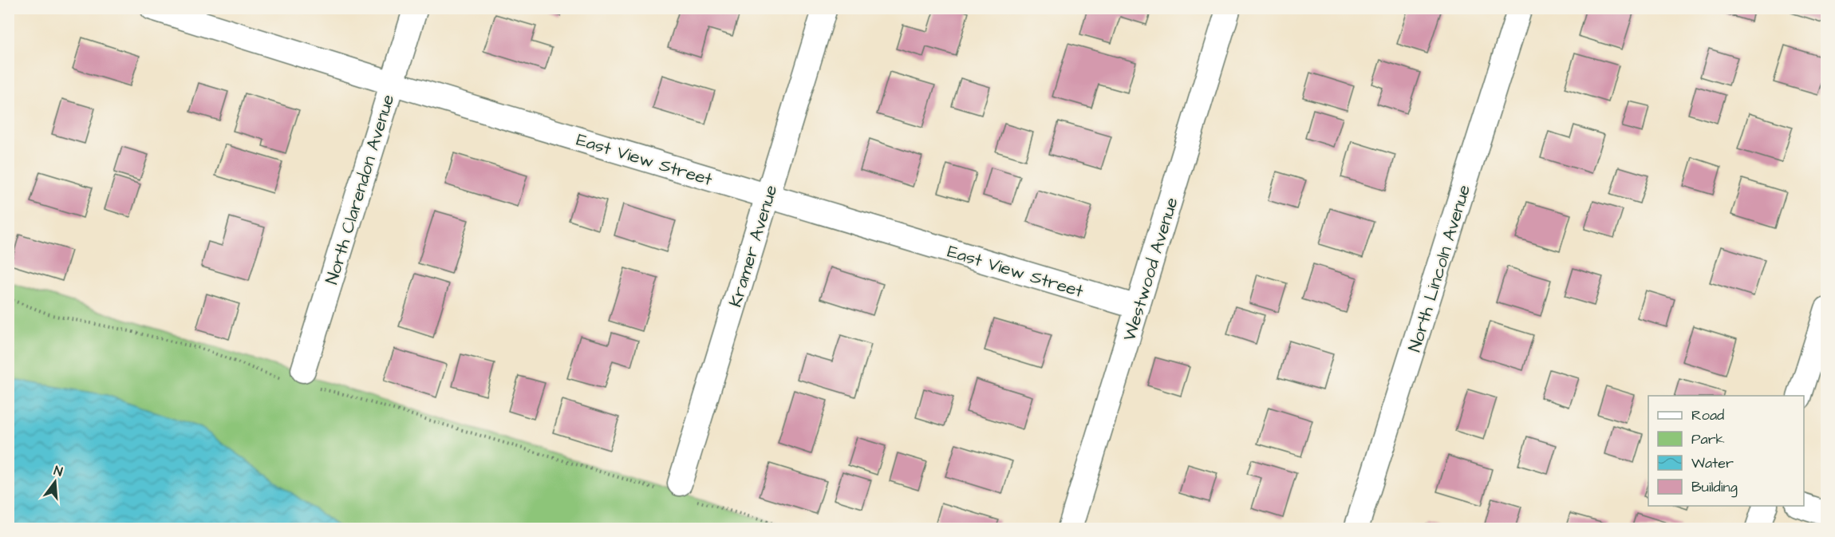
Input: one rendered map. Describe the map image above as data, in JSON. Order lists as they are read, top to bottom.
{
  "streets": {
    "street": [
      "East View Street",
      "North Clarendon Avenue",
      "Kramer Avenue",
      "North Lincoln Avenue",
      "Westwood Avenue"
    ]
  },
  "crossings": [
    ["East View Street", "North Clarendon Avenue"],
    ["East View Street", "Kramer Avenue"],
    ["East View Street", "Westwood Avenue"]
  ],
  "legend": [
    "Road",
    "Park",
    "Water",
    "Building"
  ],
  "north": "top"
}
